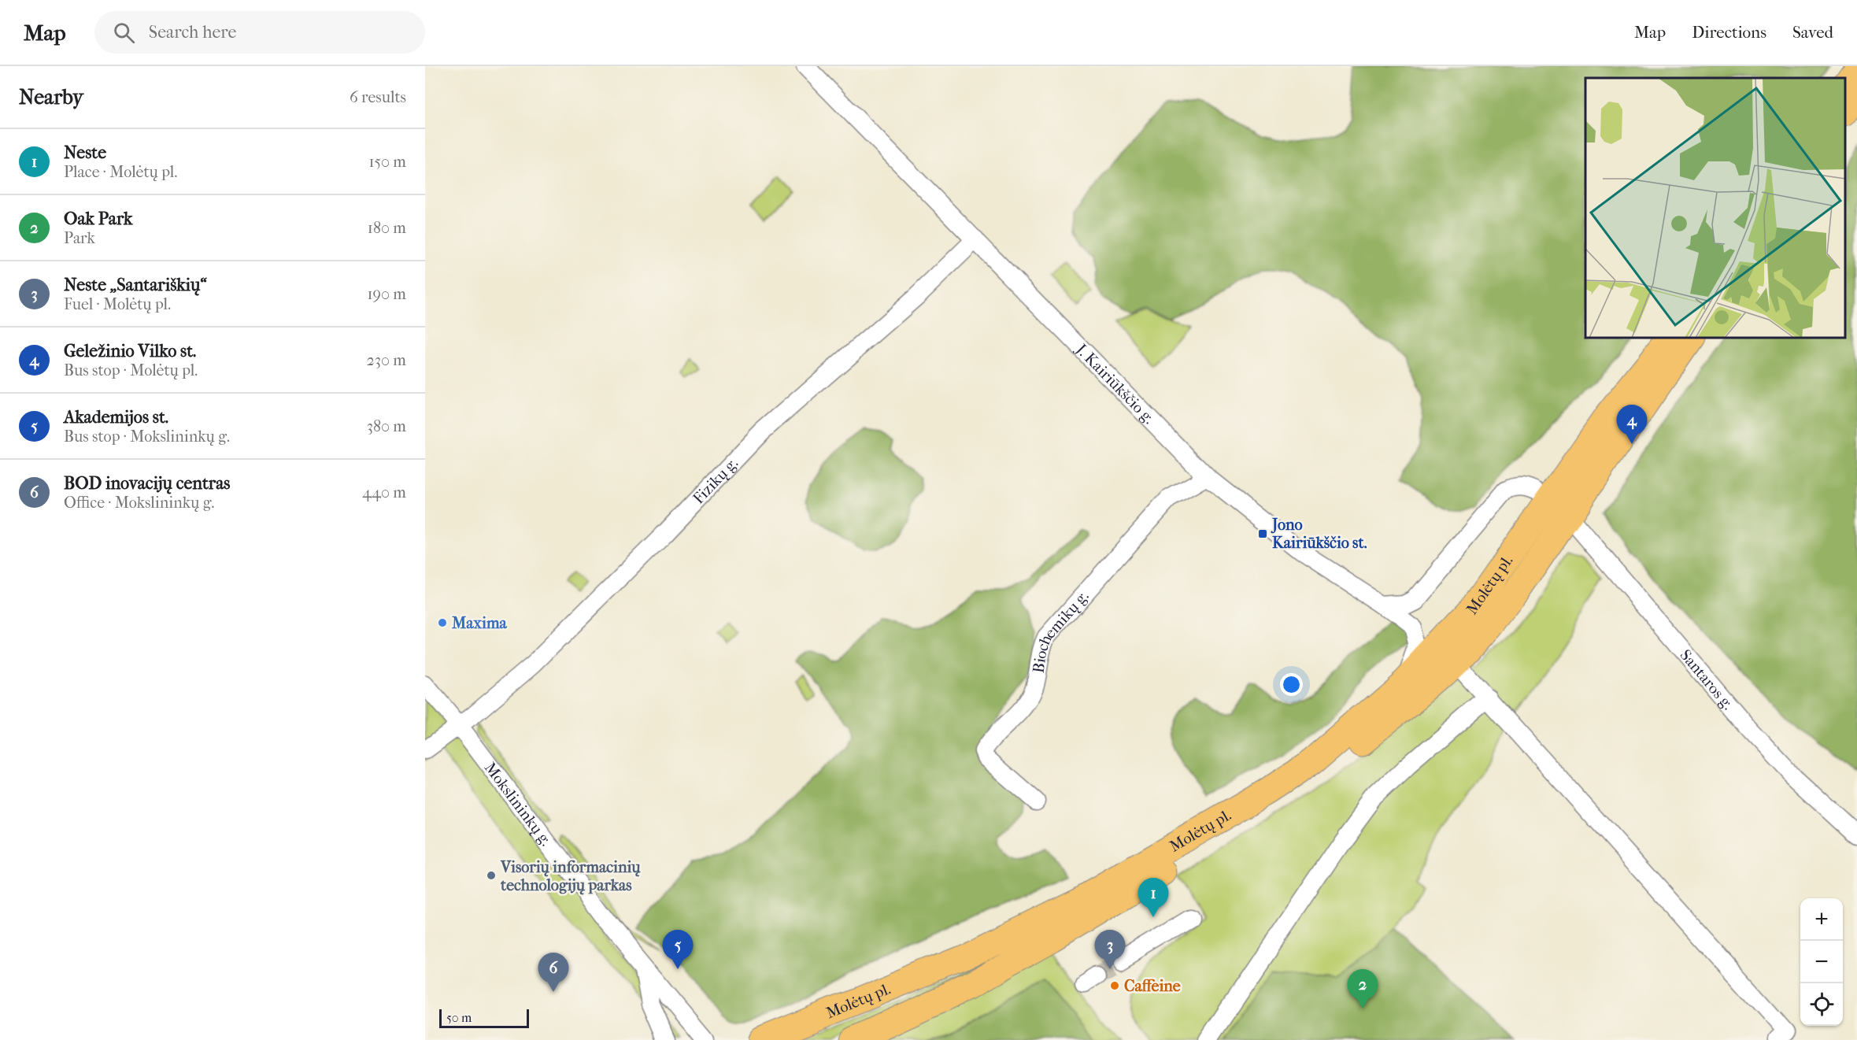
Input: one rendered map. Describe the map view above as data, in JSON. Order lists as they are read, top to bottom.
{
  "streets": {
    "highway": ["Molėtų pl."],
    "street": [
      "J. Kairiūkščio g.",
      "Fizikų g.",
      "Biochemikų g.",
      "Santaros g.",
      "Mokslininkų g."
    ]
  },
  "crossings": [
    ["J. Kairiūkščio g.", "Fizikų g."],
    ["J. Kairiūkščio g.", "Molėtų pl."],
    ["J. Kairiūkščio g.", "Biochemikų g."],
    ["Fizikų g.", "Mokslininkų g."],
    ["Molėtų pl.", "Santaros g."]
  ],
  "places": {
    "transit": ["Jono Kairiūkščio st."],
    "other": ["Maxima", "Visorių informacinių technologijų parkas", "Caffeine"]
  },
  "scale_bar": "50 m",
  "page": {
    "header": "Map",
    "search": "Search here",
    "nav": ["Map", "Directions", "Saved"],
    "heading": ["Nearby", "6 results"],
    "list": [
      {
        "mark": "1",
        "name": "Neste",
        "note": "Place · Molėtų pl.",
        "value": "150 m"
      },
      {
        "mark": "2",
        "name": "Oak Park",
        "note": "Park",
        "value": "180 m"
      },
      {
        "mark": "3",
        "name": "Neste „Santariškių“",
        "note": "Fuel · Molėtų pl.",
        "value": "190 m"
      },
      {
        "mark": "4",
        "name": "Geležinio Vilko st.",
        "note": "Bus stop · Molėtų pl.",
        "value": "230 m"
      },
      {
        "mark": "5",
        "name": "Akademijos st.",
        "note": "Bus stop · Mokslininkų g.",
        "value": "380 m"
      },
      {
        "mark": "6",
        "name": "BOD inovacijų centras",
        "note": "Office · Mokslininkų g.",
        "value": "440 m"
      }
    ],
    "pins": [
      "4",
      "1",
      "3",
      "5",
      "6",
      "2"
    ],
    "map_buttons": ["+", "−"],
    "scale": "50 m"
  }
}
